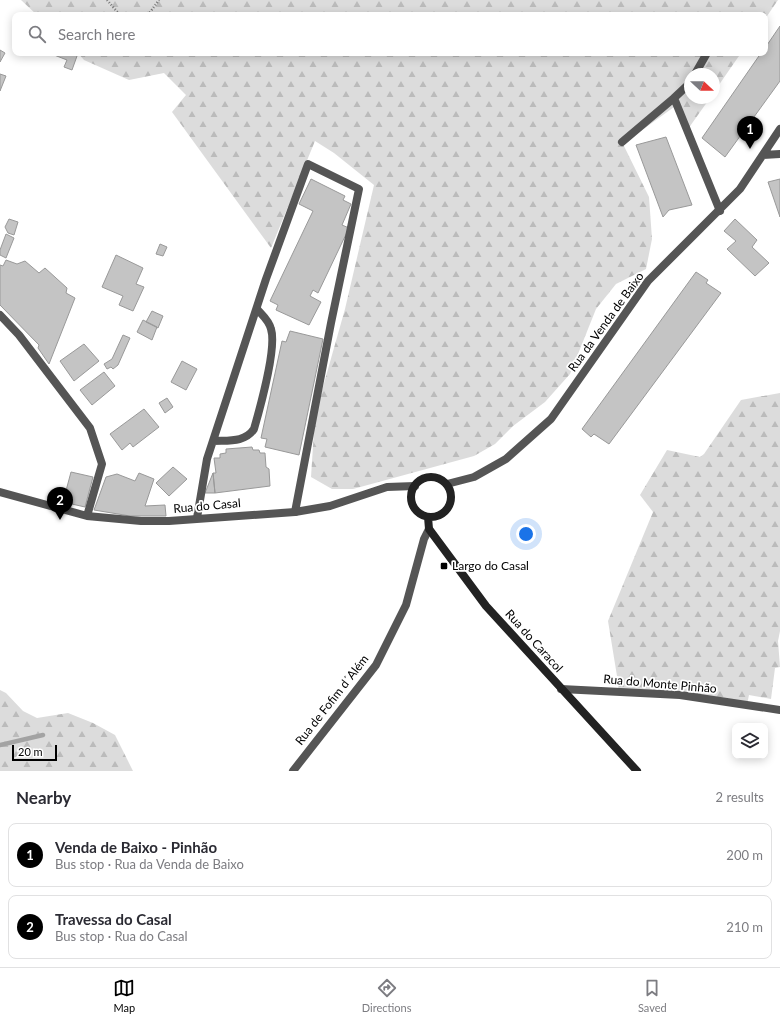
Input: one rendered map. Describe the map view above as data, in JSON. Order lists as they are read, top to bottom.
{
  "streets": {
    "street": [
      "Rua da Venda de Baixo",
      "Rua do Casal",
      "Rua do Caracol",
      "Rua do Monte Pinhão",
      "Rua de Fofim d´Além"
    ]
  },
  "crossings": [
    ["Rua da Venda de Baixo", "Rua do Casal"],
    ["Rua do Caracol", "Rua do Monte Pinhão"],
    ["Rua do Caracol", "Rua de Fofim d´Além"]
  ],
  "places": {
    "transit": ["Largo do Casal"]
  },
  "scale_bar": "20 m",
  "north": "right",
  "page": {
    "search": "Search here",
    "pins": ["1", "2"],
    "scale": "20 m",
    "heading": ["Nearby", "2 results"],
    "list": [
      {
        "mark": "1",
        "name": "Venda de Baixo - Pinhão",
        "note": "Bus stop · Rua da Venda de Baixo",
        "value": "200 m"
      },
      {
        "mark": "2",
        "name": "Travessa do Casal",
        "note": "Bus stop · Rua do Casal",
        "value": "210 m"
      }
    ],
    "nav": ["Map", "Directions", "Saved"]
  }
}
